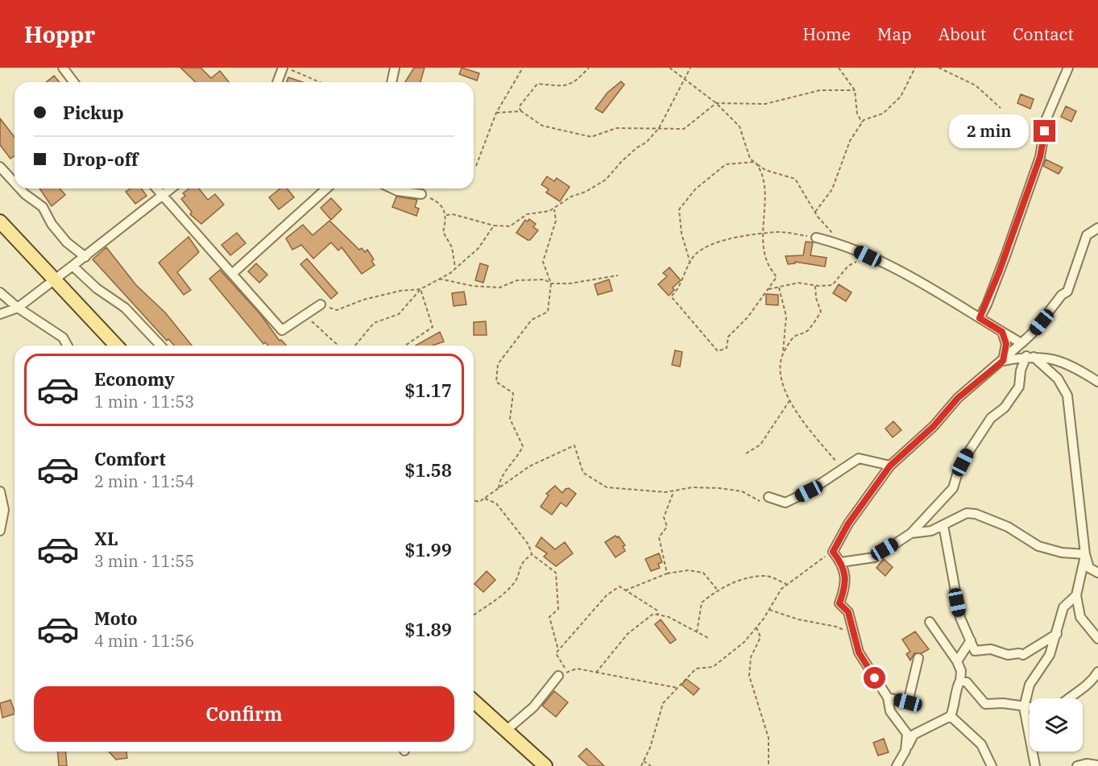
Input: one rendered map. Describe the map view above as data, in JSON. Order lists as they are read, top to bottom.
{
  "page": {
    "header": "Hoppr",
    "nav": [
      "Home",
      "Map",
      "About",
      "Contact"
    ],
    "banner": ["Pickup", "Drop-off"],
    "bubble": "2 min",
    "list": [
      {
        "name": "Economy",
        "note": "1 min · 11:53",
        "value": "$1.17"
      },
      {
        "name": "Comfort",
        "note": "2 min · 11:54",
        "value": "$1.58"
      },
      {
        "name": "XL",
        "note": "3 min · 11:55",
        "value": "$1.99"
      },
      {
        "name": "Moto",
        "note": "4 min · 11:56",
        "value": "$1.89"
      }
    ],
    "buttons": "Confirm"
  }
}
